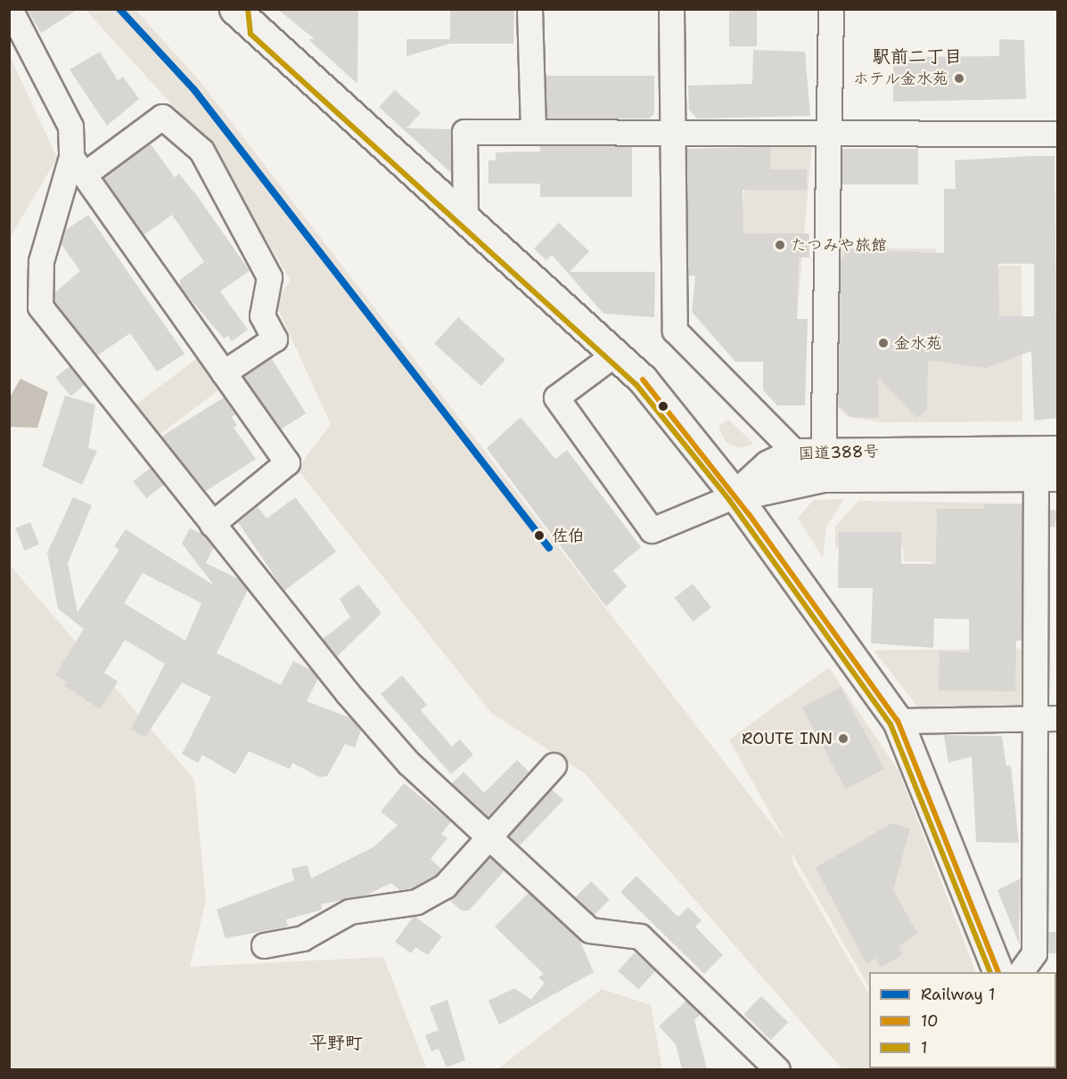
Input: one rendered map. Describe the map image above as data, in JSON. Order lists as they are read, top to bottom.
{
  "streets": {
    "highway": ["国道388号"]
  },
  "districts": ["駅前二丁目", "平野町"],
  "places": [
    "ホテル金水苑",
    "たつみや旅館",
    "金水苑",
    "佐伯",
    "ROUTE INN"
  ],
  "lines": ["rail line 1", "transit line 1", "transit line 10"],
  "legend": ["Railway 1", "10", "1"]
}
